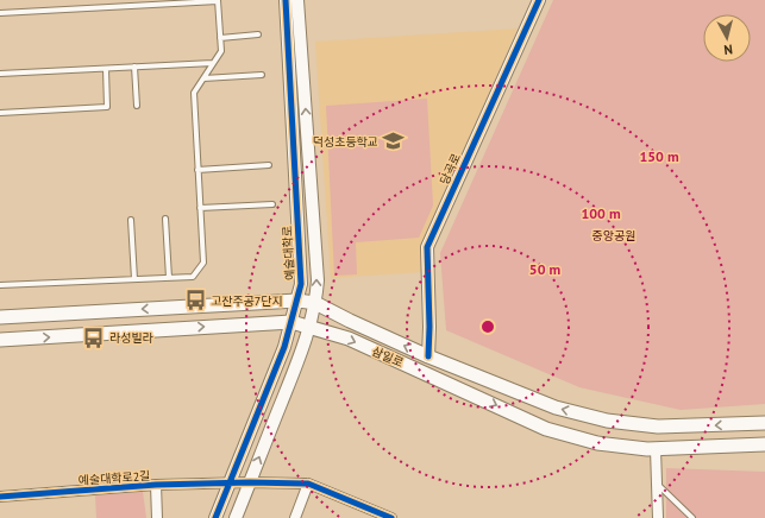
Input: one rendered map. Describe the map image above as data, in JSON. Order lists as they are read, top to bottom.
{
  "streets": {
    "main road": ["삼일로"],
    "street": ["당곡로", "예술대학로", "예술대학로2길"]
  },
  "crossings": [
    ["당곡로", "삼일로"],
    ["예술대학로", "삼일로"],
    ["예술대학로", "예술대학로2길"]
  ],
  "parks": ["중앙공원"],
  "places": {
    "school or university": ["덕성초등학교"],
    "bus stop": ["고잔주공7단지", "라성빌라"]
  },
  "north": "bottom",
  "rings": ["150 m", "100 m", "50 m"]
}
